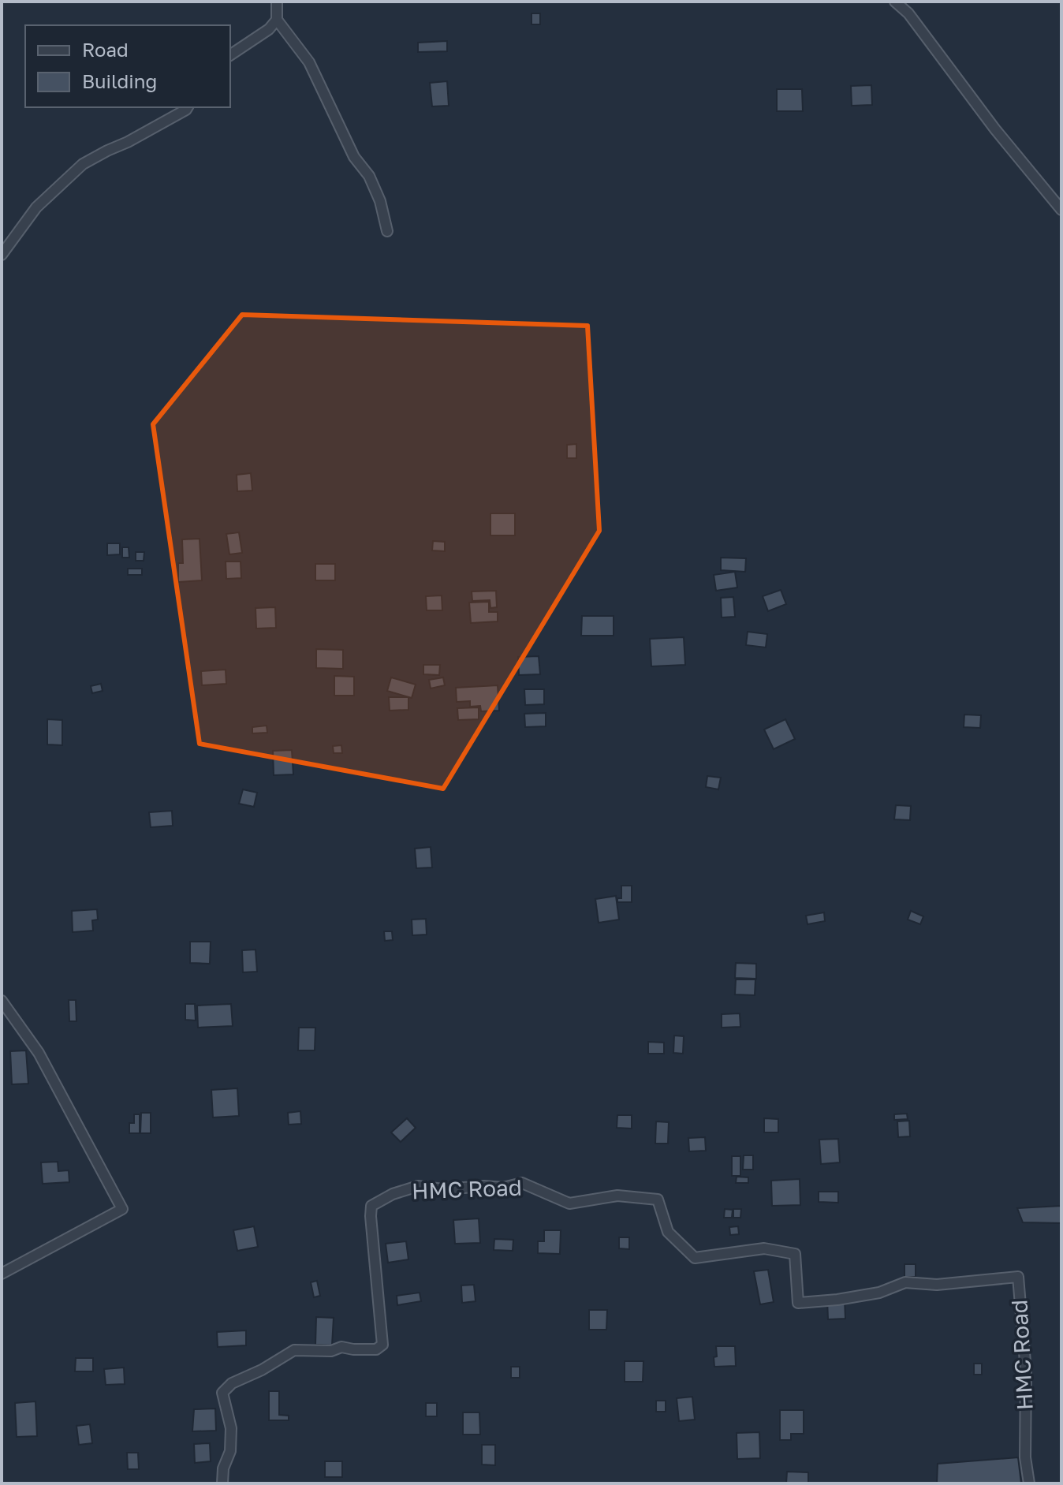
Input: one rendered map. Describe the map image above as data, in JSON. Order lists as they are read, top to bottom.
{
  "streets": {
    "street": ["HMC Road"]
  },
  "legend": ["Road", "Building"]
}
